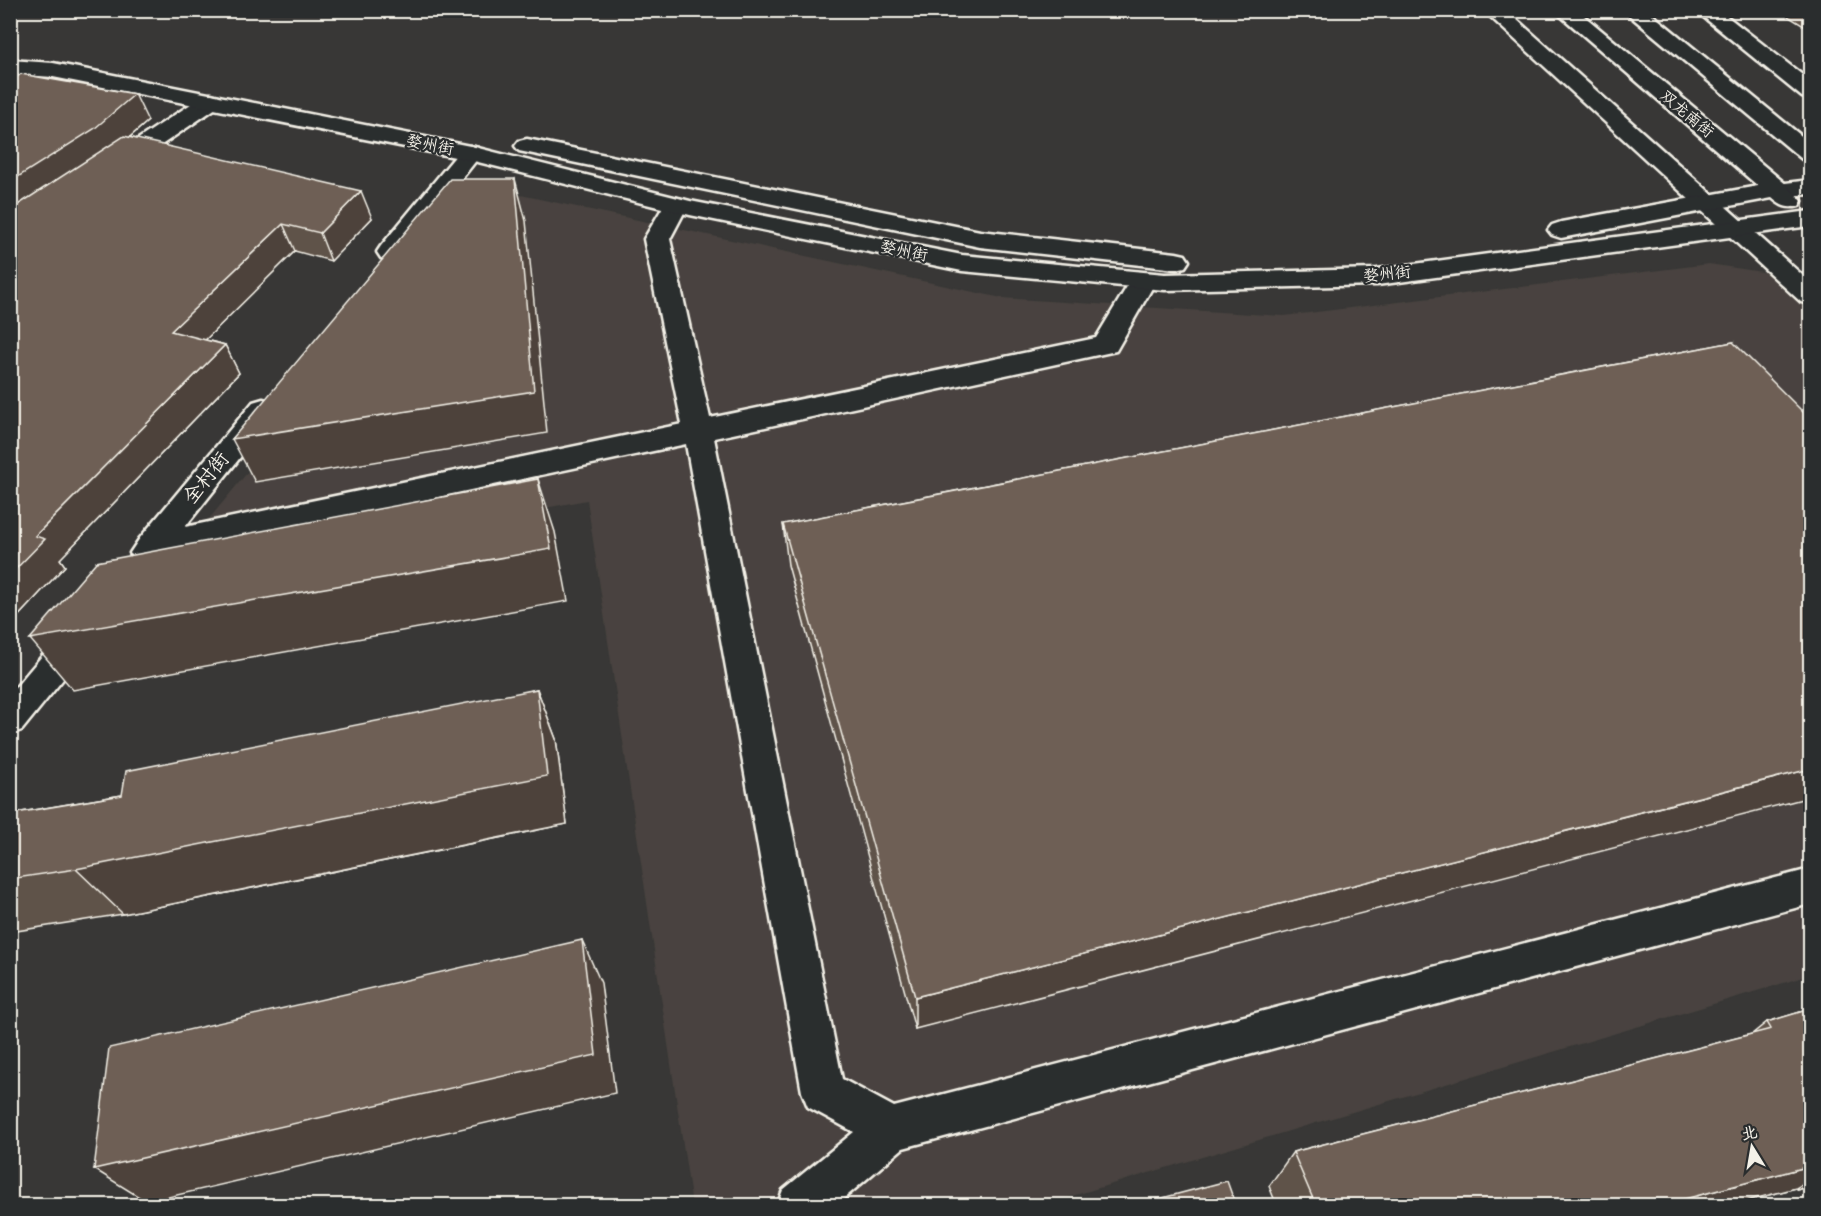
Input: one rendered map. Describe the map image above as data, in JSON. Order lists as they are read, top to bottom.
{
  "streets": {
    "main road": ["双龙南街", "婺州街", "全村街"]
  },
  "crossings": [
    ["双龙南街", "婺州街"]
  ],
  "north": "top"
}
